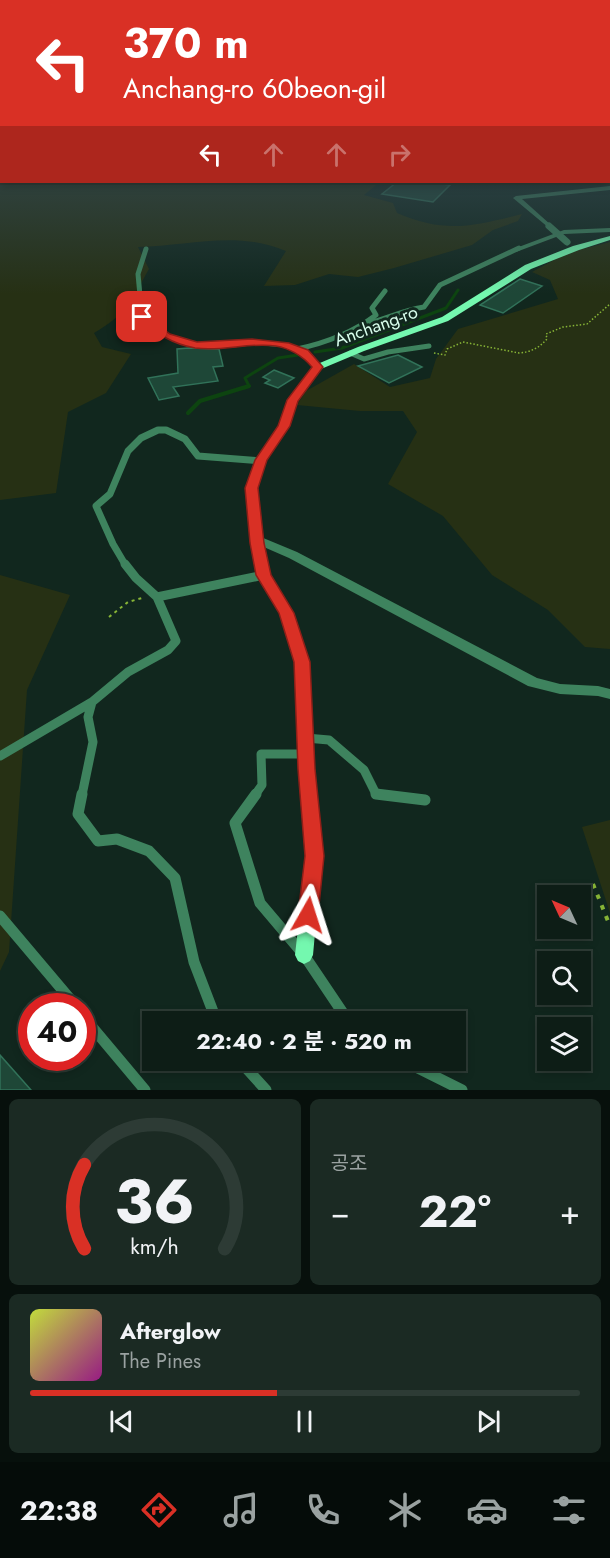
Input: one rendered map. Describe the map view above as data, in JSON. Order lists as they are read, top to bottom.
{
  "streets": {
    "street": ["Anchang-ro"]
  },
  "north": "top left",
  "page": {
    "turn": ["370 m", "Anchang-ro 60beon-gil"],
    "limit": "40",
    "trip": "22:40 · 2 분 · 520 m",
    "tile": "공조",
    "heat": ["−", "22°", "+"],
    "song": ["Afterglow", "The Pines"],
    "tabs": "22:38",
    "gauge": ["36", "km/h"]
  }
}
